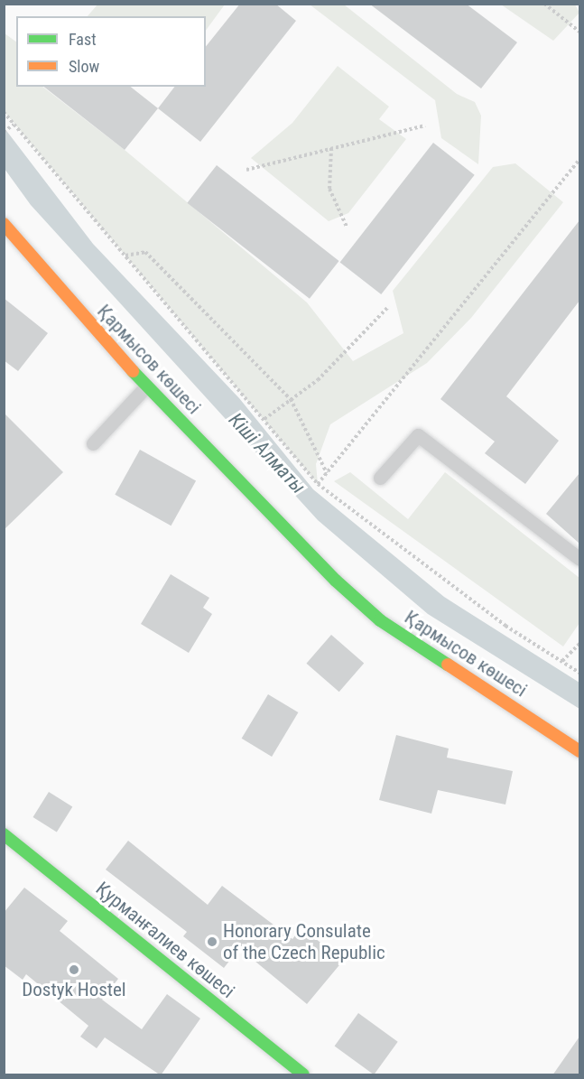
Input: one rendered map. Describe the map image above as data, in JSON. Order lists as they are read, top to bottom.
{
  "streets": {
    "street": ["Қармысов көшесі", "Қурманғалиев көшесі"]
  },
  "water": ["Кіші Алматы"],
  "places": ["Honorary Consulate of the Czech Republic", "Dostyk Hostel"],
  "legend": ["Fast", "Slow"]
}
